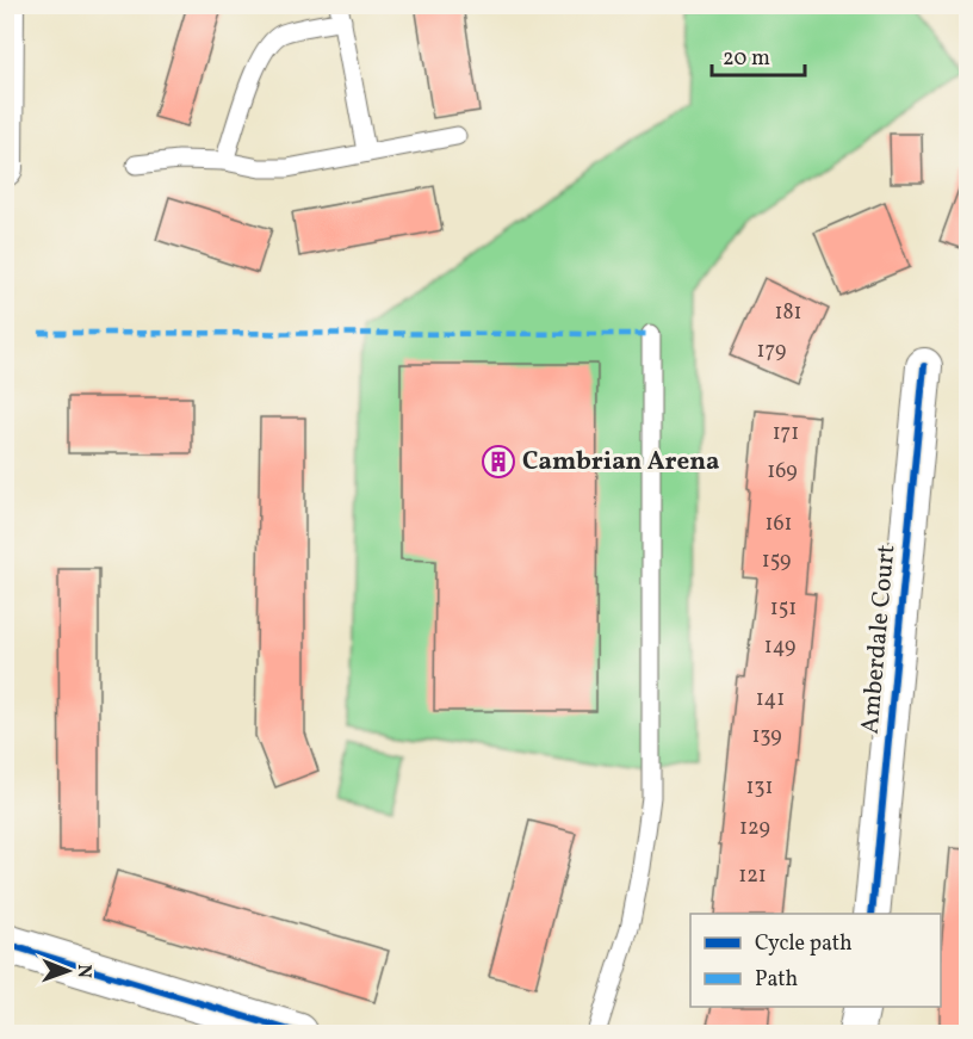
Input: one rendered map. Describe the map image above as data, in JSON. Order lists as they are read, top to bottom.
{
  "streets": {
    "street": ["Amberdale Court"]
  },
  "places": {
    "building": ["Cambrian Arena"]
  },
  "house_numbers": [
    "181",
    "179",
    "171",
    "169",
    "161",
    "159",
    "151",
    "149",
    "141",
    "139",
    "131",
    "129",
    "121"
  ],
  "legend": ["Cycle path", "Path"],
  "scale_bar": "20 m",
  "north": "right"
}
